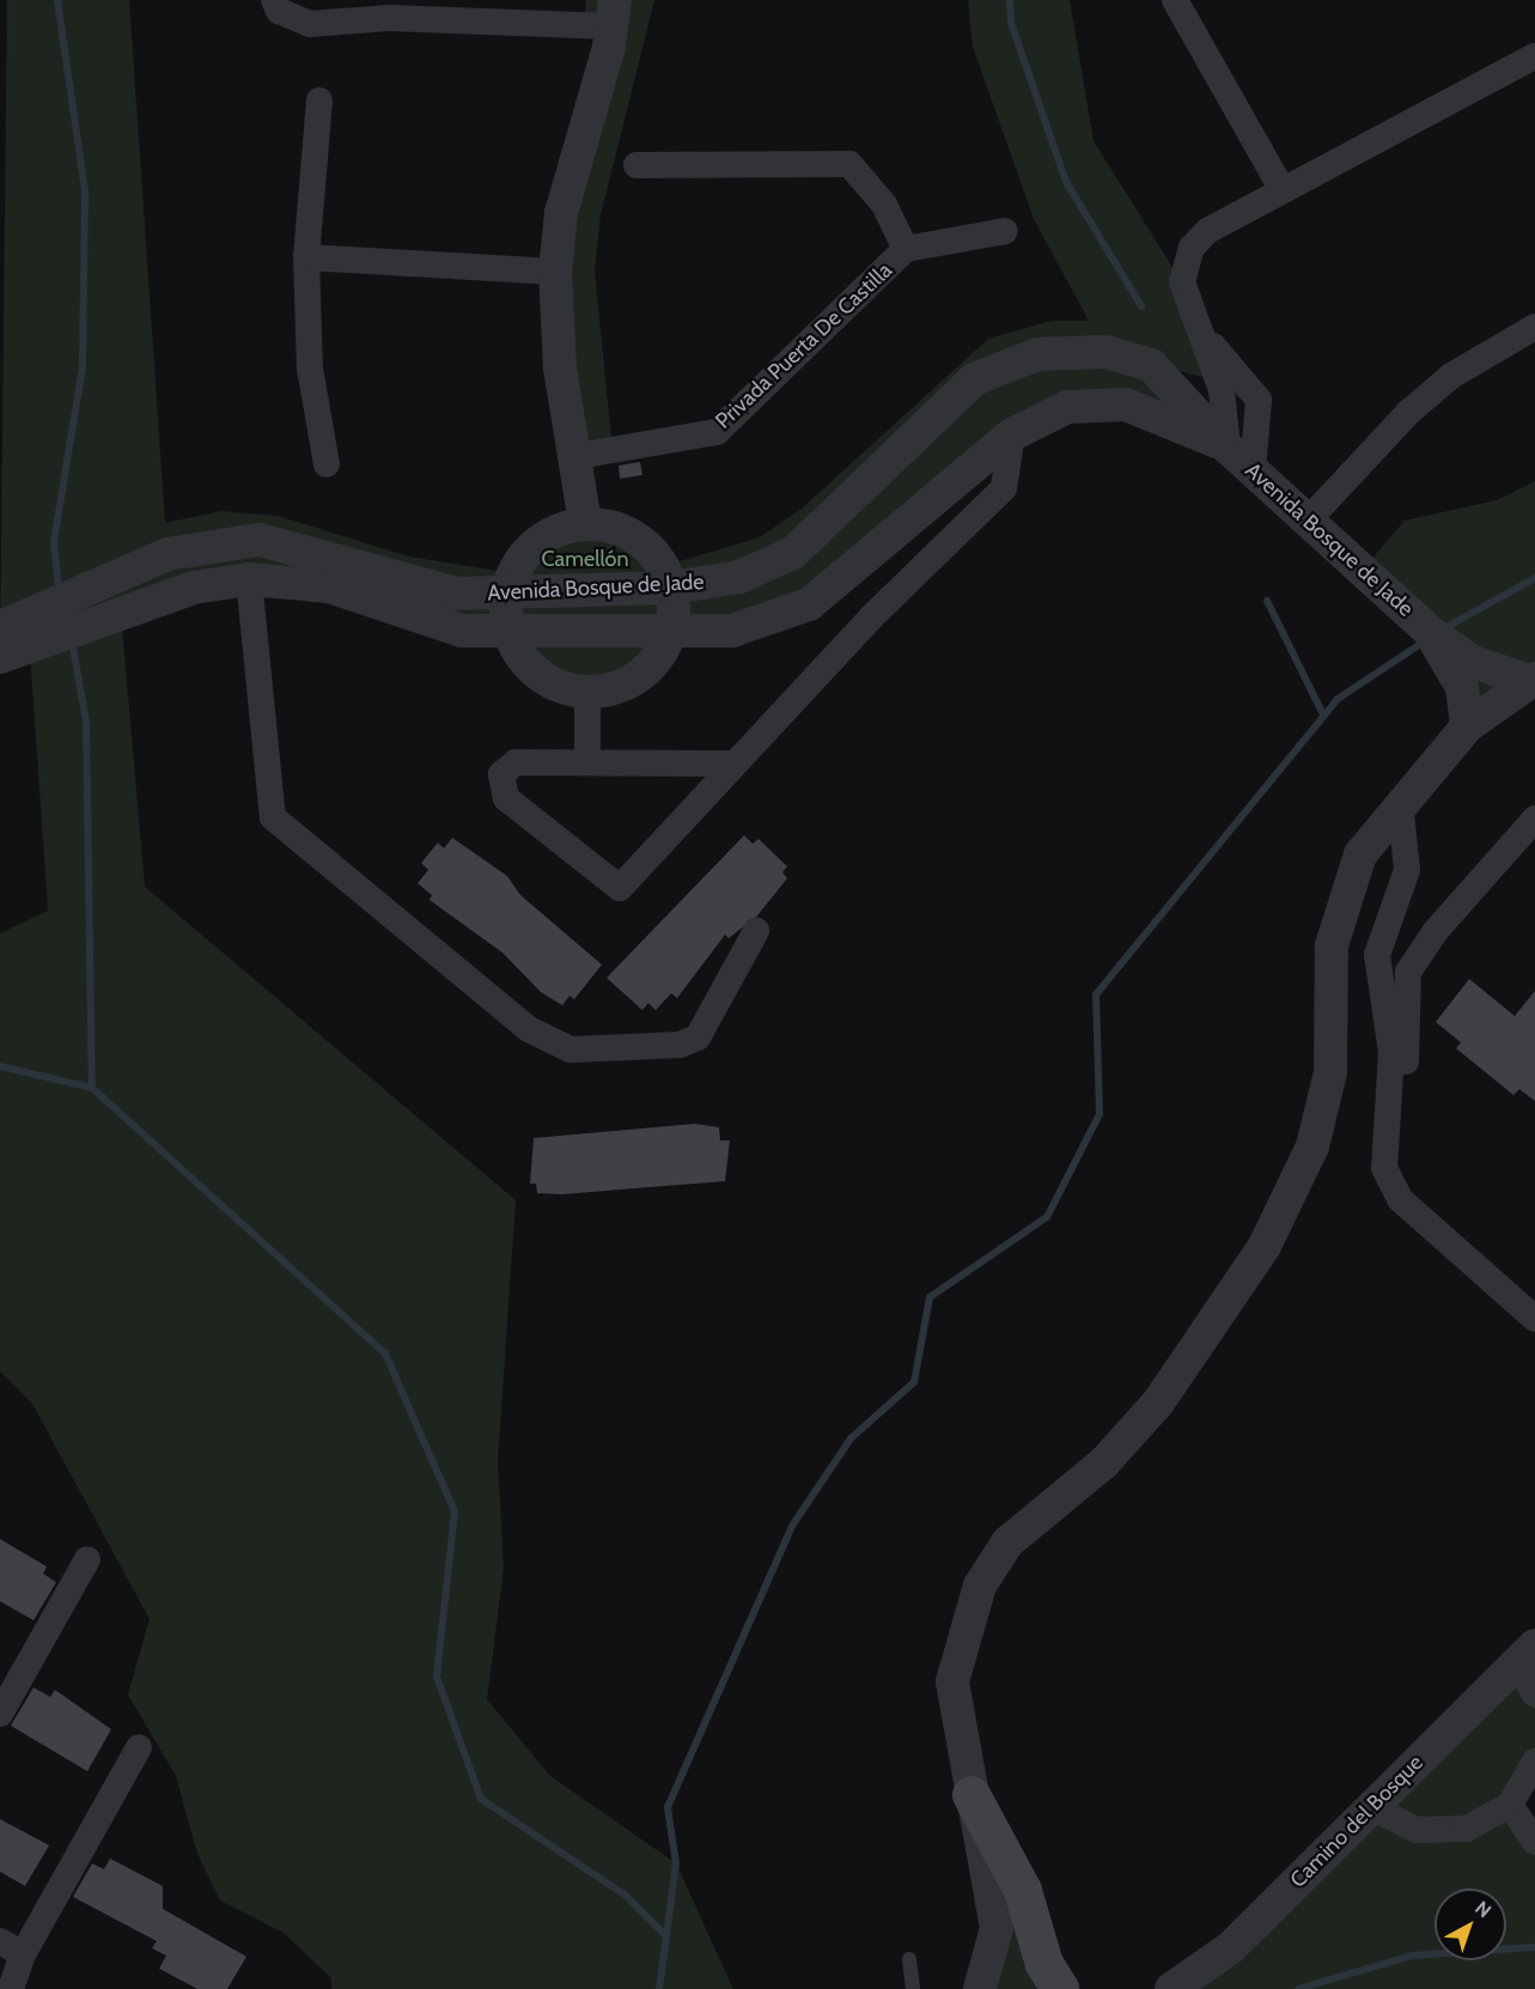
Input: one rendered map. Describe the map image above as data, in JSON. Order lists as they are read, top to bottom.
{
  "streets": {
    "street": ["Privada Puerta De Castilla", "Avenida Bosque de Jade", "Camino del Bosque"]
  },
  "parks": ["Camellón"],
  "north": "top right"
}
